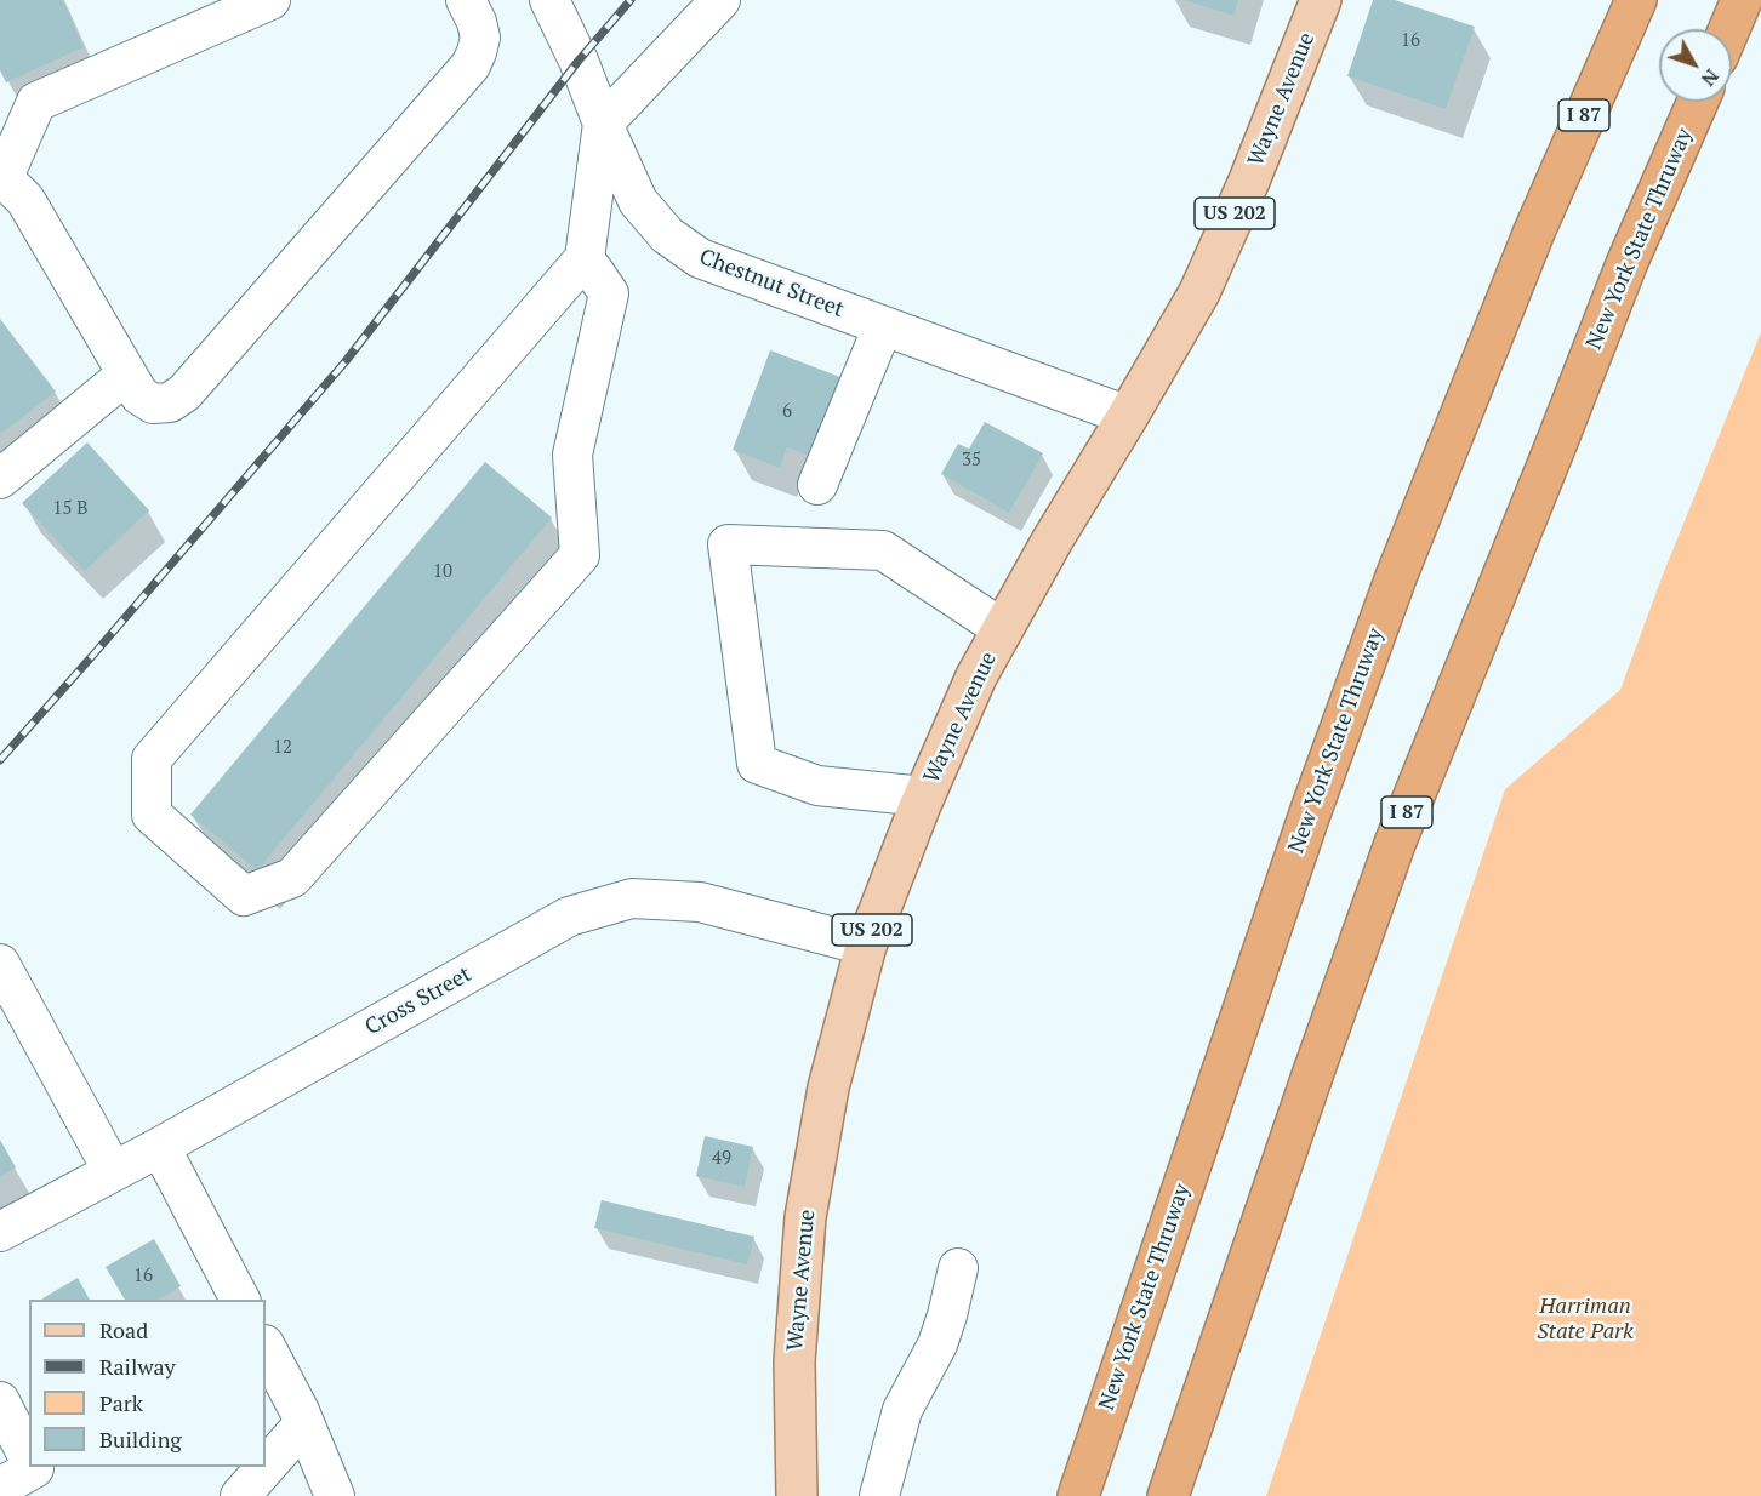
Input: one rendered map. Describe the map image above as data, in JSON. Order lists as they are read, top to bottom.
{
  "streets": {
    "highway": ["I 87", "New York State Thruway"],
    "main road": ["Wayne Avenue", "US 202"],
    "street": ["Chestnut Street", "Cross Street"]
  },
  "crossings": [
    ["Wayne Avenue", "Chestnut Street"],
    ["Wayne Avenue", "Cross Street"]
  ],
  "parks": ["Harriman State Park"],
  "house_numbers": [
    "16",
    "6",
    "35",
    "15 B",
    "10",
    "12",
    "49",
    "16"
  ],
  "legend": [
    "Road",
    "Railway",
    "Park",
    "Building"
  ],
  "north": "bottom right"
}
